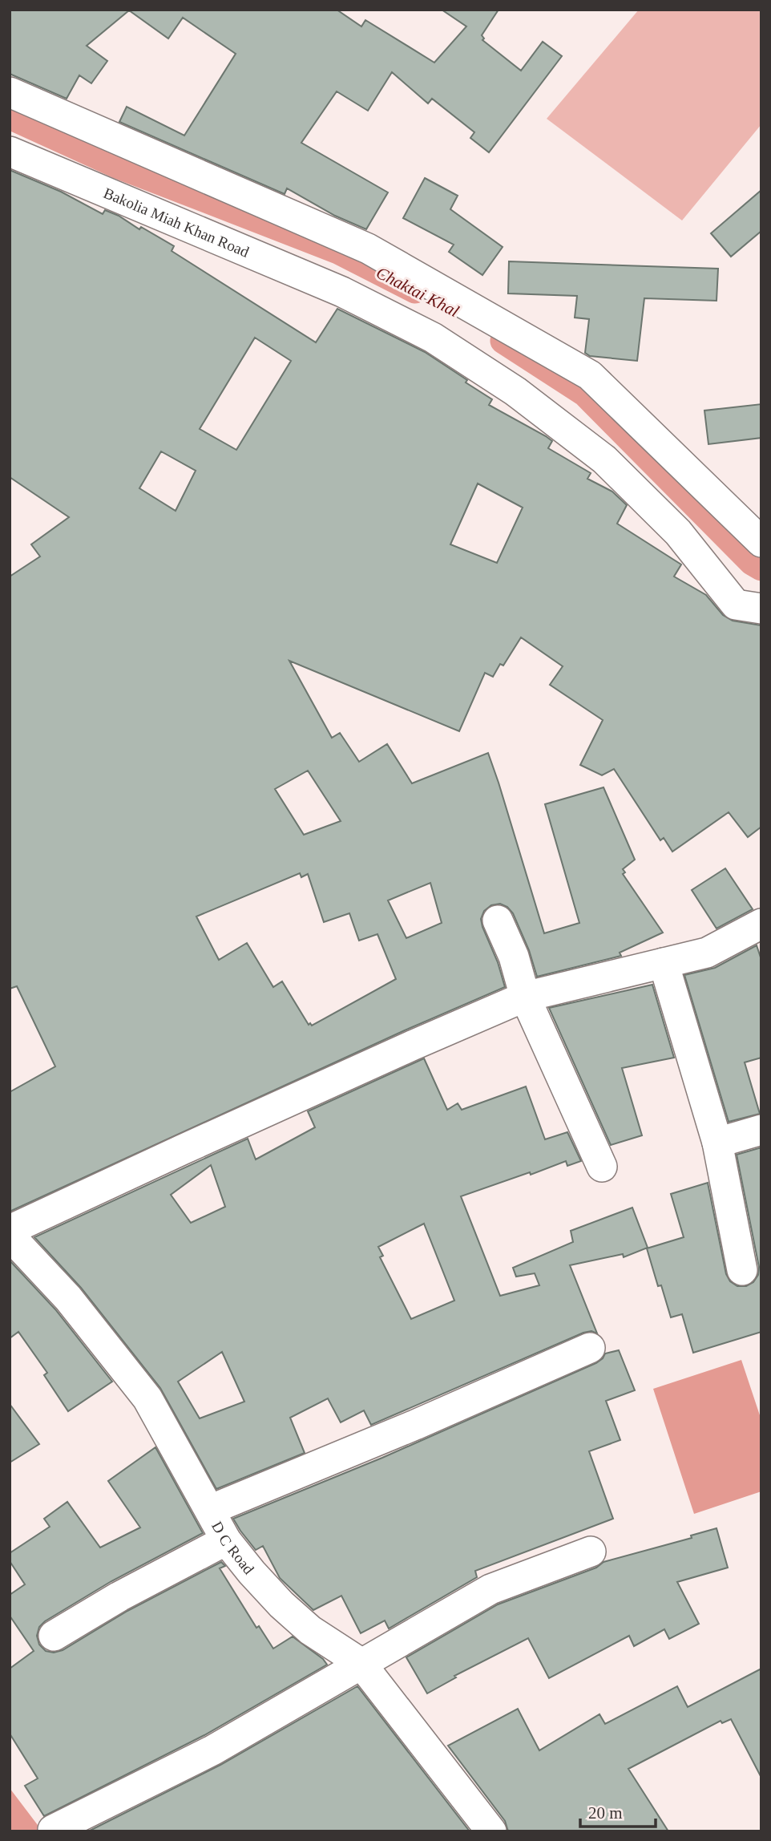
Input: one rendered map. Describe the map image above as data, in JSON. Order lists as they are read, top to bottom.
{
  "streets": {
    "street": ["Bakolia Miah Khan Road", "D C Road"]
  },
  "water": ["Chaktai Khal"],
  "scale_bar": "20 m"
}
